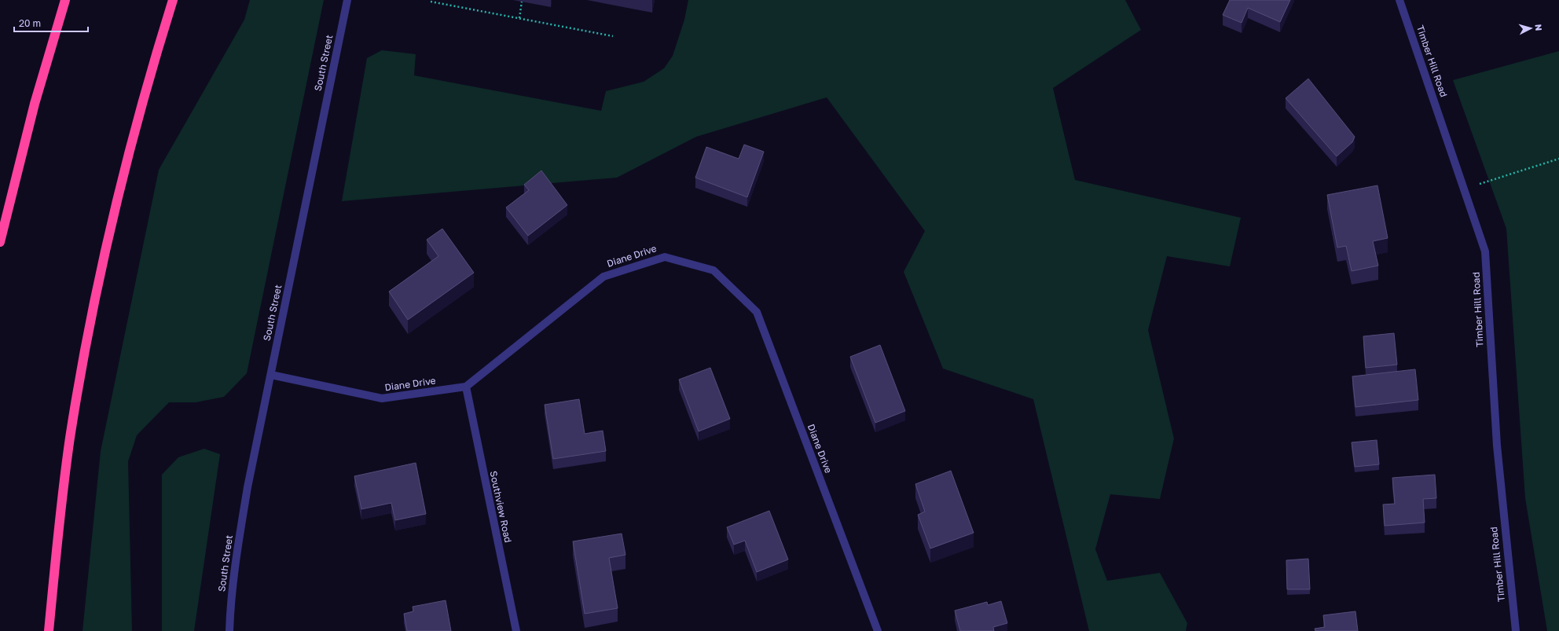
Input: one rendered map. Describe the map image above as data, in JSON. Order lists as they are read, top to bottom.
{
  "streets": {
    "street": [
      "Timber Hill Road",
      "South Street",
      "Diane Drive",
      "Southview Road"
    ]
  },
  "crossings": [
    ["South Street", "Diane Drive"],
    ["Diane Drive", "Southview Road"]
  ],
  "scale_bar": "20 m",
  "north": "right"
}
